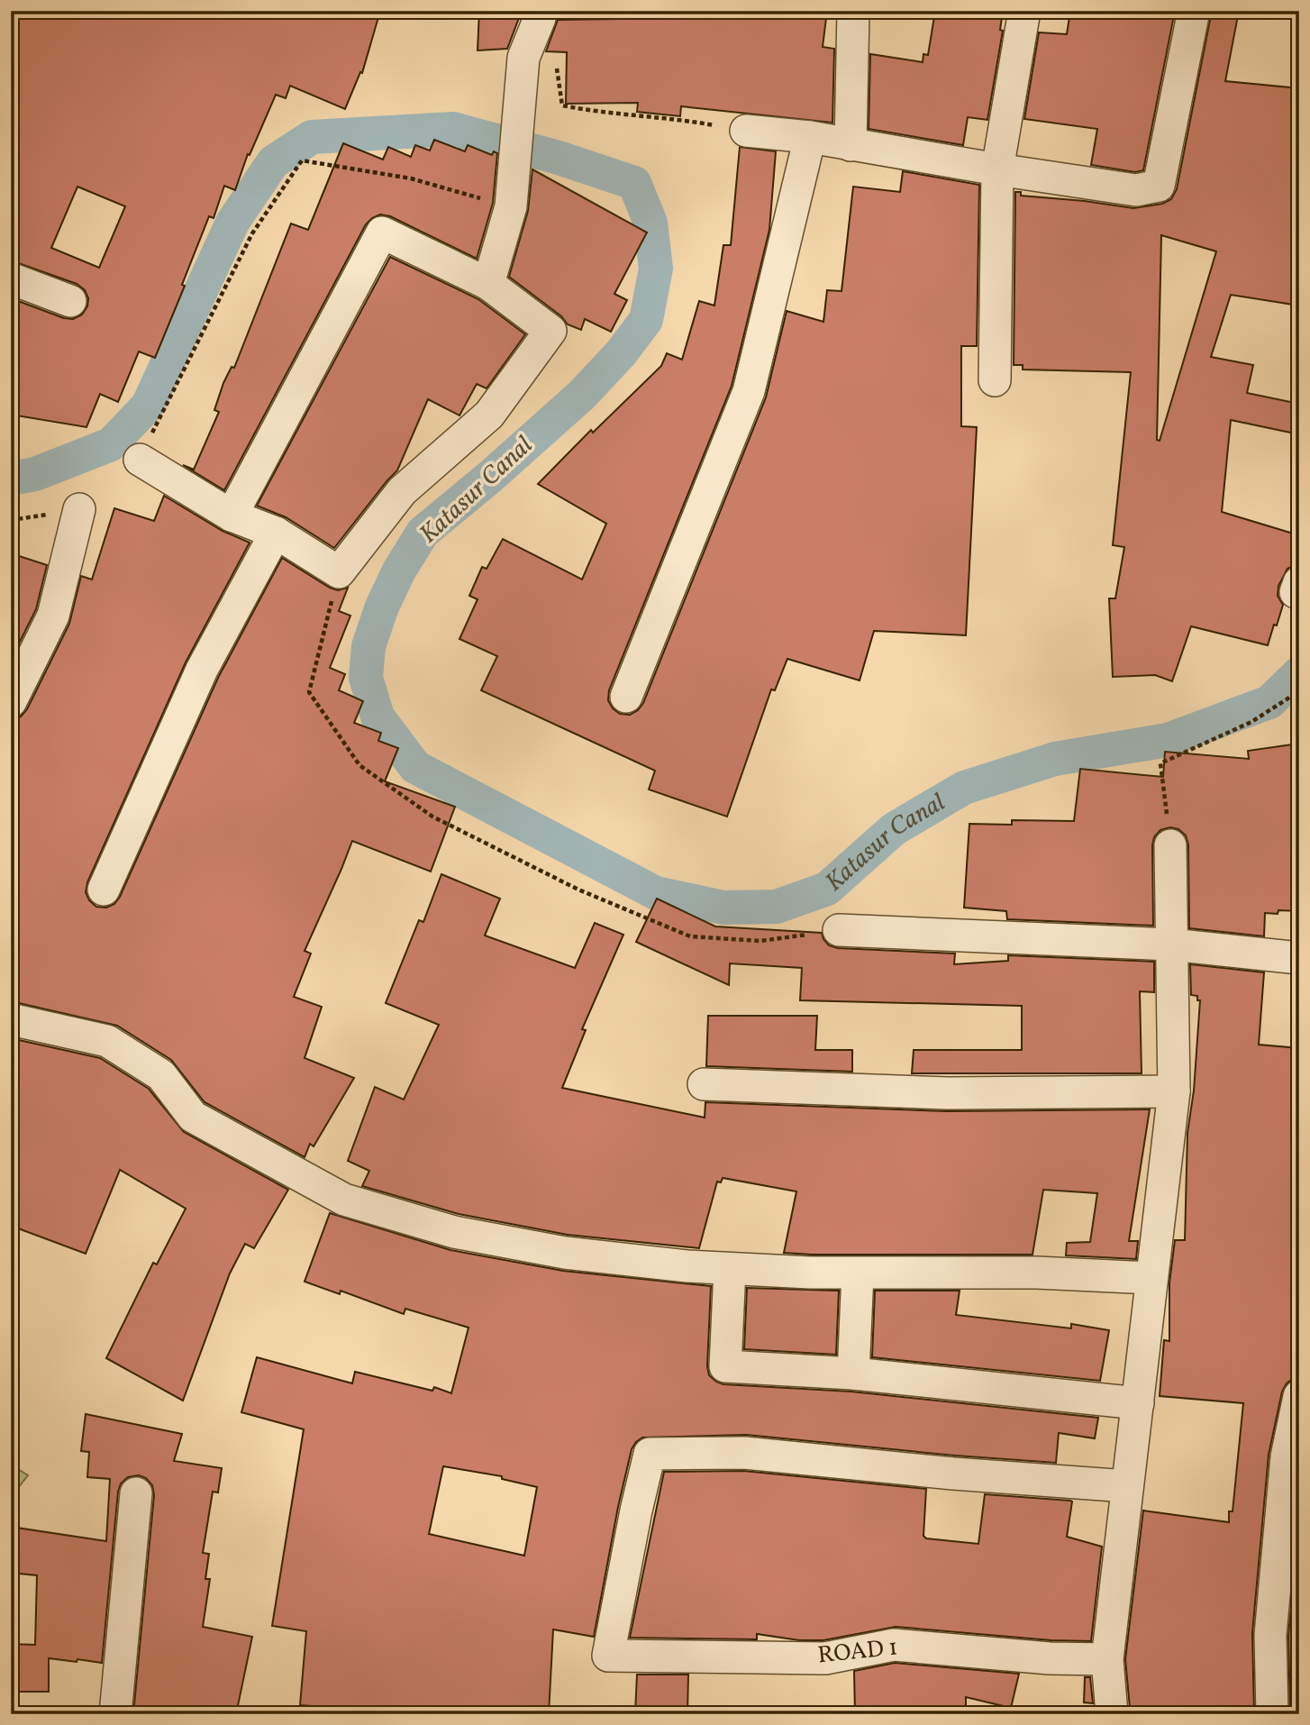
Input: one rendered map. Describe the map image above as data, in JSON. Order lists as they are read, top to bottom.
{
  "streets": {
    "street": ["ROAD 1"]
  },
  "water": ["Katasur Canal"]
}
